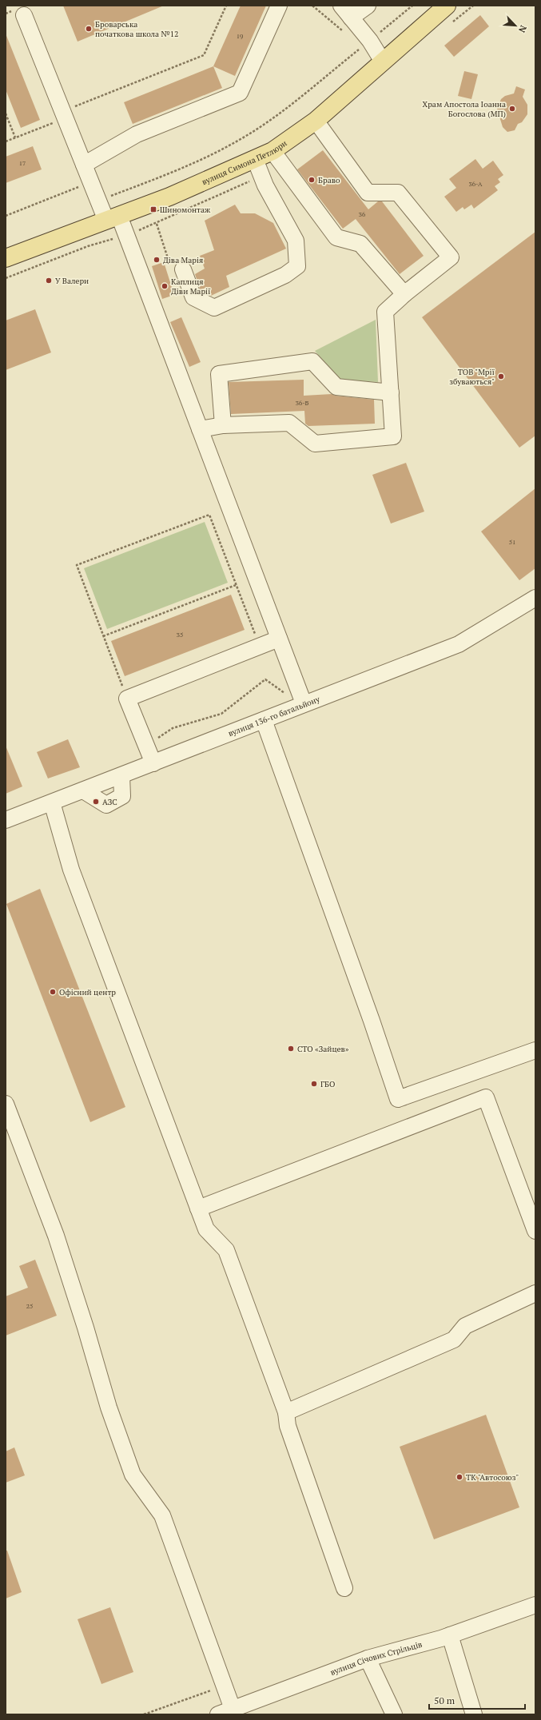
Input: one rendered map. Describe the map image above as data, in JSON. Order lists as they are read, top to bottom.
{
  "streets": {
    "main road": ["вулиця Симона Петлюри"],
    "street": ["вулиця 136-го батальйону", "вулиця Січових Стрільців"]
  },
  "places": {
    "other": [
      "Броварська початкова школа №12",
      "Храм Апостола Іоанна Богослова (МП)",
      "Браво",
      "Діва Марія",
      "У Валери",
      "Каплиця Діви Марії",
      "ТОВ \"Мрії збуваються\"",
      "АЗС",
      "Офісний центр",
      "СТО «Зайцев»",
      "ГБО",
      "ТК \"Автосоюз\""
    ],
    "transit": ["Шиномонтаж"]
  },
  "house_numbers": [
    "19",
    "17",
    "36-А",
    "36",
    "36-Б",
    "51",
    "35",
    "25"
  ],
  "scale_bar": "50 m",
  "north": "bottom right"
}
